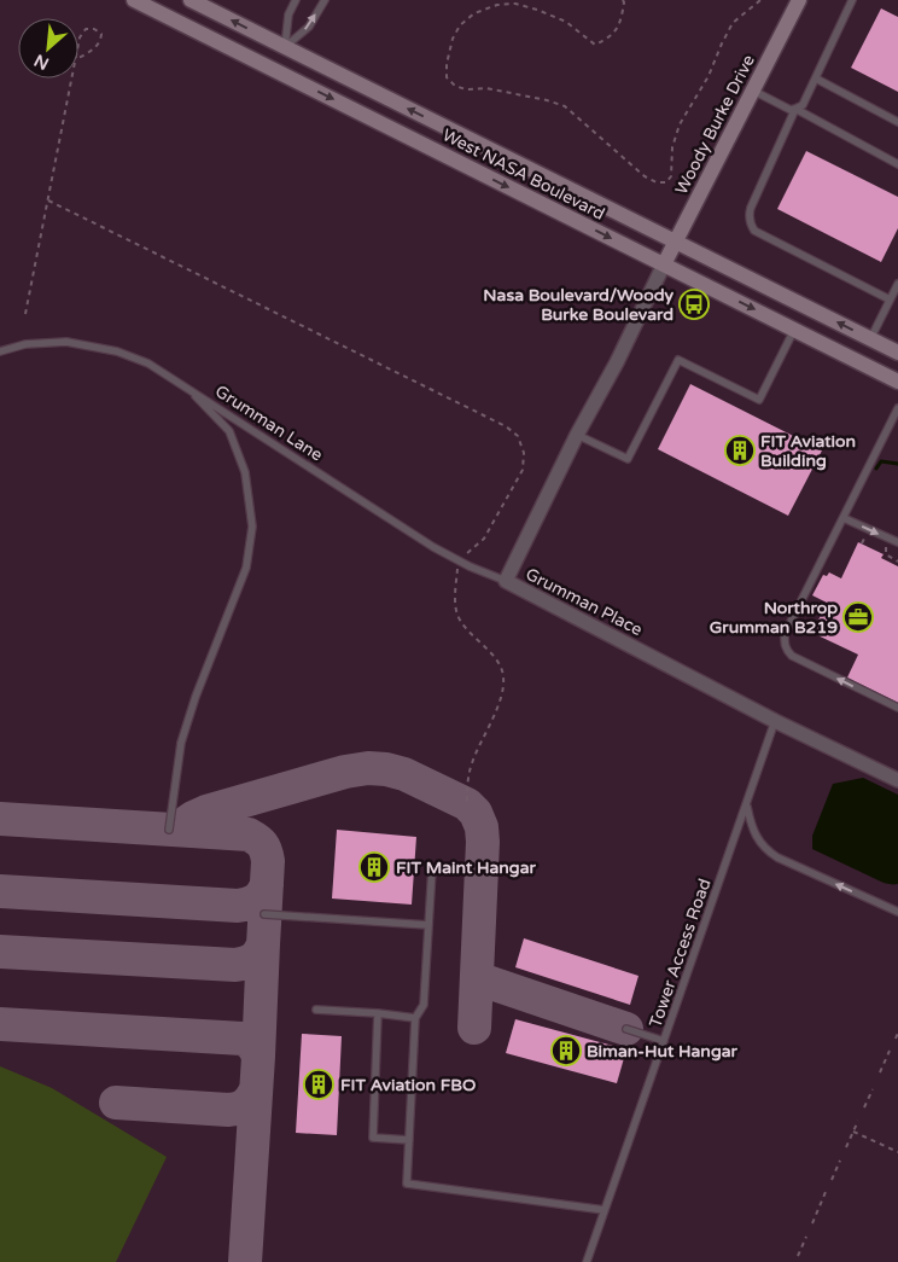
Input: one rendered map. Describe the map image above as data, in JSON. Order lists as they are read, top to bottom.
{
  "streets": {
    "main road": ["Woody Burke Drive", "West NASA Boulevard"],
    "street": ["Grumman Place"],
    "lane": ["Grumman Lane", "Tower Access Road"]
  },
  "crossings": [
    ["Woody Burke Drive", "West NASA Boulevard"],
    ["Woody Burke Drive", "Grumman Place"],
    ["West NASA Boulevard", "Grumman Place"],
    ["Grumman Lane", "Grumman Place"],
    ["Grumman Place", "Tower Access Road"]
  ],
  "places": {
    "bus stop": ["Nasa Boulevard/Woody Burke Boulevard"],
    "building": [
      "FIT Aviation Building",
      "FIT Maint Hangar",
      "Biman-Hut Hangar",
      "FIT Aviation FBO"
    ],
    "office": ["Northrop Grumman B219"]
  },
  "north": "bottom left"
}
